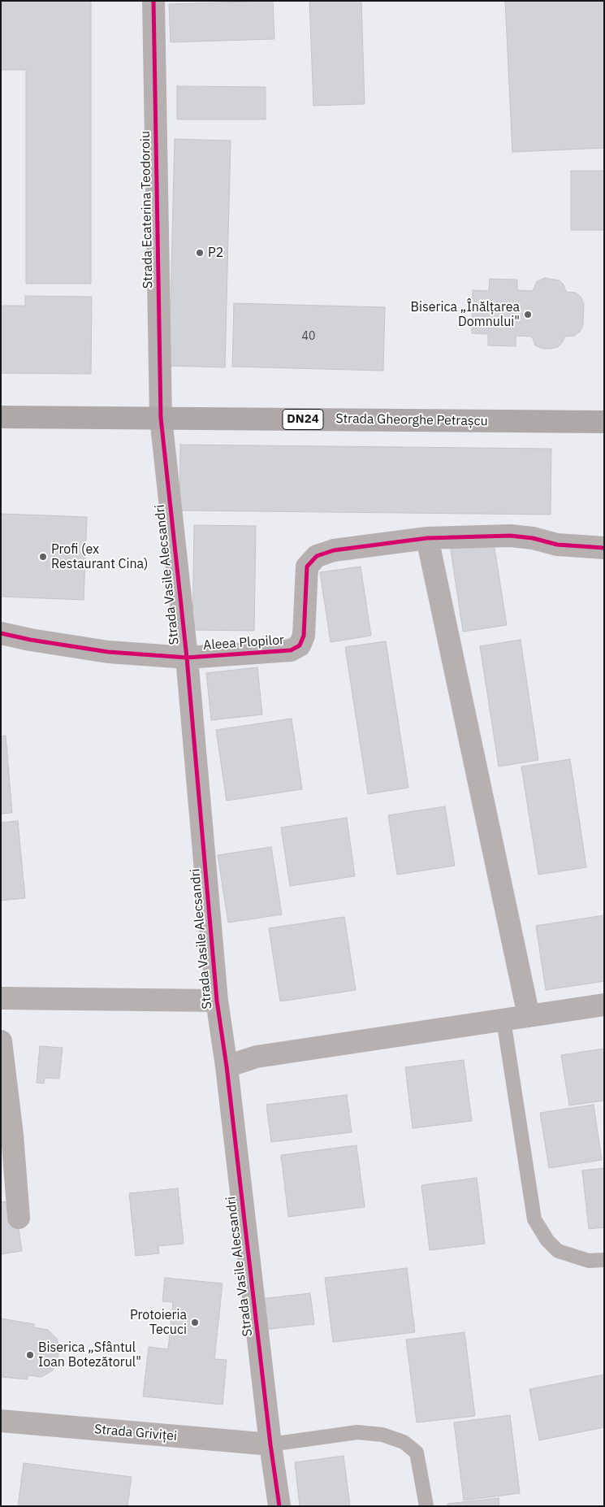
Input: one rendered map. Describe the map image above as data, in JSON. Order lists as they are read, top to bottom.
{
  "streets": {
    "main road": ["DN24", "Strada Gheorghe Petrașcu"],
    "street": [
      "Strada Ecaterina Teodoroiu",
      "Strada Vasile Alecsandri",
      "Aleea Plopilor",
      "Strada Griviței"
    ]
  },
  "crossings": [
    ["Strada Ecaterina Teodoroiu", "Strada Gheorghe Petrașcu"],
    ["Strada Ecaterina Teodoroiu", "Strada Vasile Alecsandri"],
    ["Strada Gheorghe Petrașcu", "Strada Vasile Alecsandri"],
    ["Strada Vasile Alecsandri", "Aleea Plopilor"],
    ["Strada Vasile Alecsandri", "Strada Griviței"]
  ],
  "places": [
    "P2",
    "Biserica „Înălțarea Domnului\"",
    "Profi (ex Restaurant Cina)",
    "Protoieria Tecuci",
    "Biserica „Sfântul Ioan Botezătorul\""
  ],
  "house_numbers": ["40"]
}
